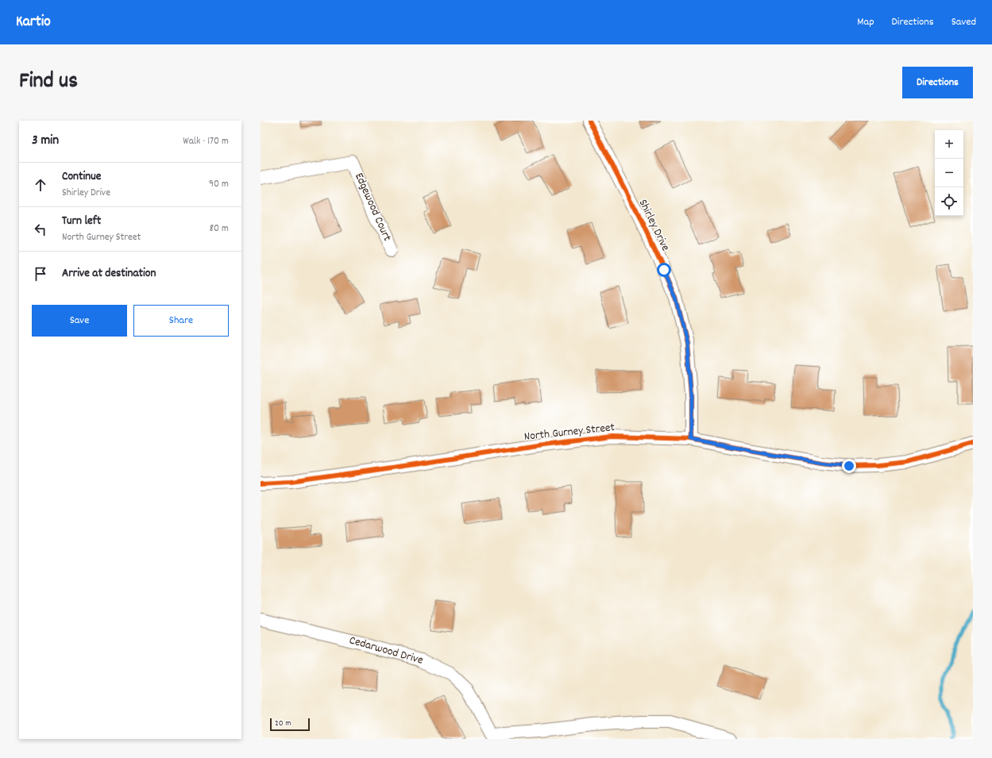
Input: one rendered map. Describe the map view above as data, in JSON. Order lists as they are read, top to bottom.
{
  "streets": {
    "street": [
      "Edgewood Court",
      "Shirley Drive",
      "North Gurney Street",
      "Cedarwood Drive"
    ]
  },
  "crossings": [
    ["Shirley Drive", "North Gurney Street"]
  ],
  "scale_bar": "20 m",
  "page": {
    "header": "Kartio",
    "nav": ["Map", "Directions", "Saved"],
    "title": "Find us",
    "buttons": [
      "Directions",
      ["Save", "Share"]
    ],
    "heading": ["3 min", "Walk · 170 m"],
    "map_buttons": ["+", "−"],
    "list": [
      ["Continue", "Shirley Drive", "90 m"],
      ["Turn left", "North Gurney Street", "80 m"],
      "Arrive at destination"
    ],
    "scale": "20 m"
  }
}
